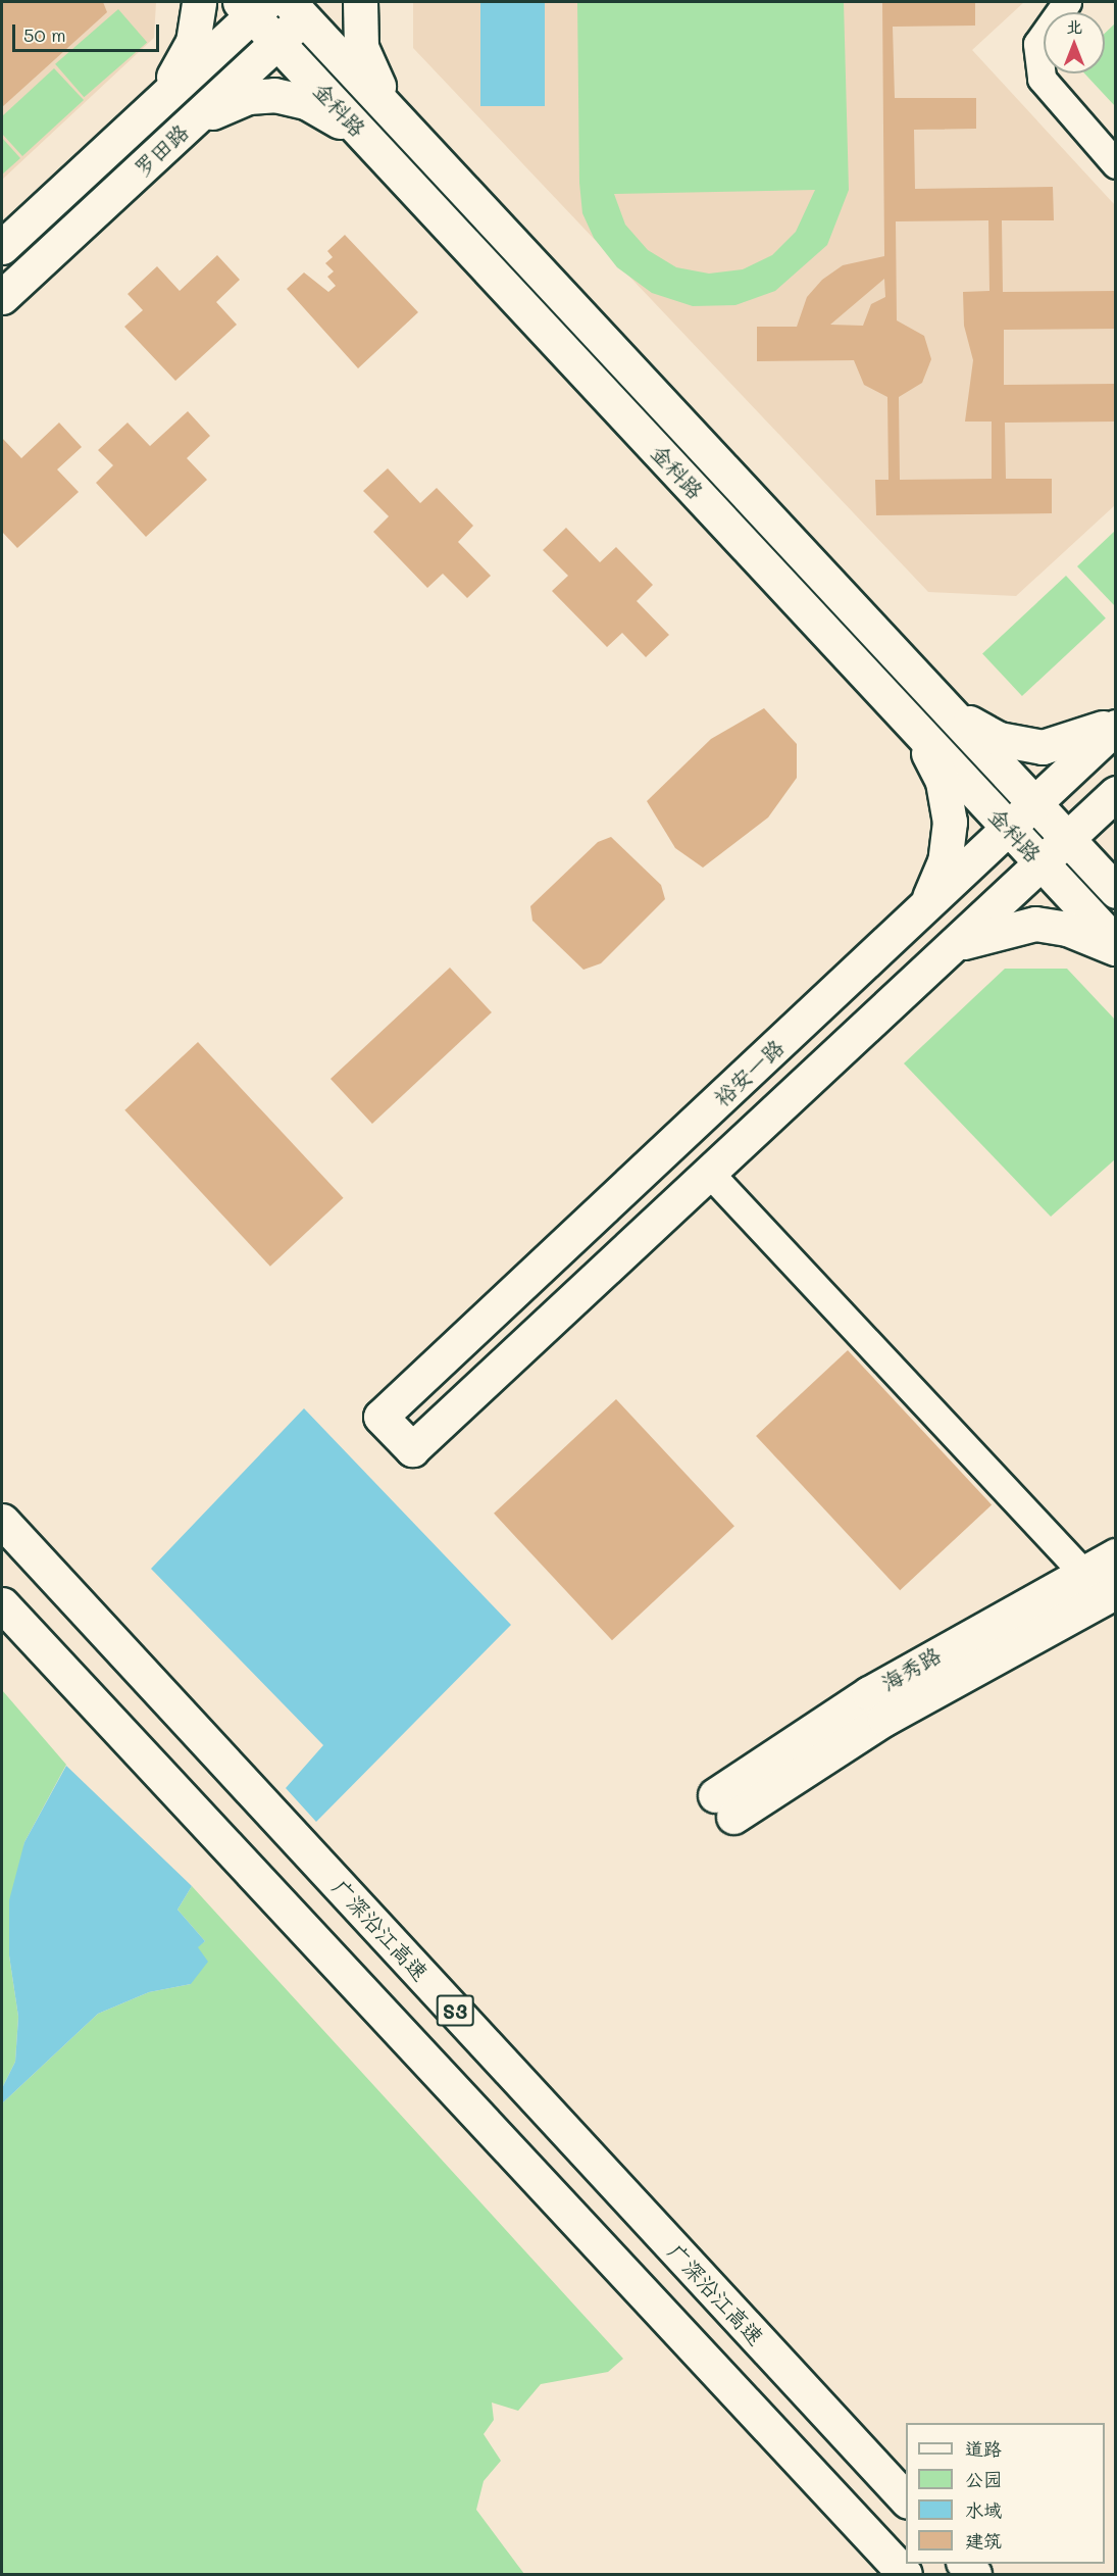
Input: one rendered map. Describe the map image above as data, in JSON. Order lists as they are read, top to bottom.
{
  "streets": {
    "main road": [
      "金科路",
      "罗田路",
      "裕安一路",
      "海秀路",
      "广深沿江高速",
      "S3"
    ]
  },
  "crossings": [
    ["金科路", "罗田路"],
    ["金科路", "裕安一路"]
  ],
  "legend": [
    "道路",
    "公园",
    "水域",
    "建筑"
  ],
  "scale_bar": "50 m",
  "north": "top"
}
